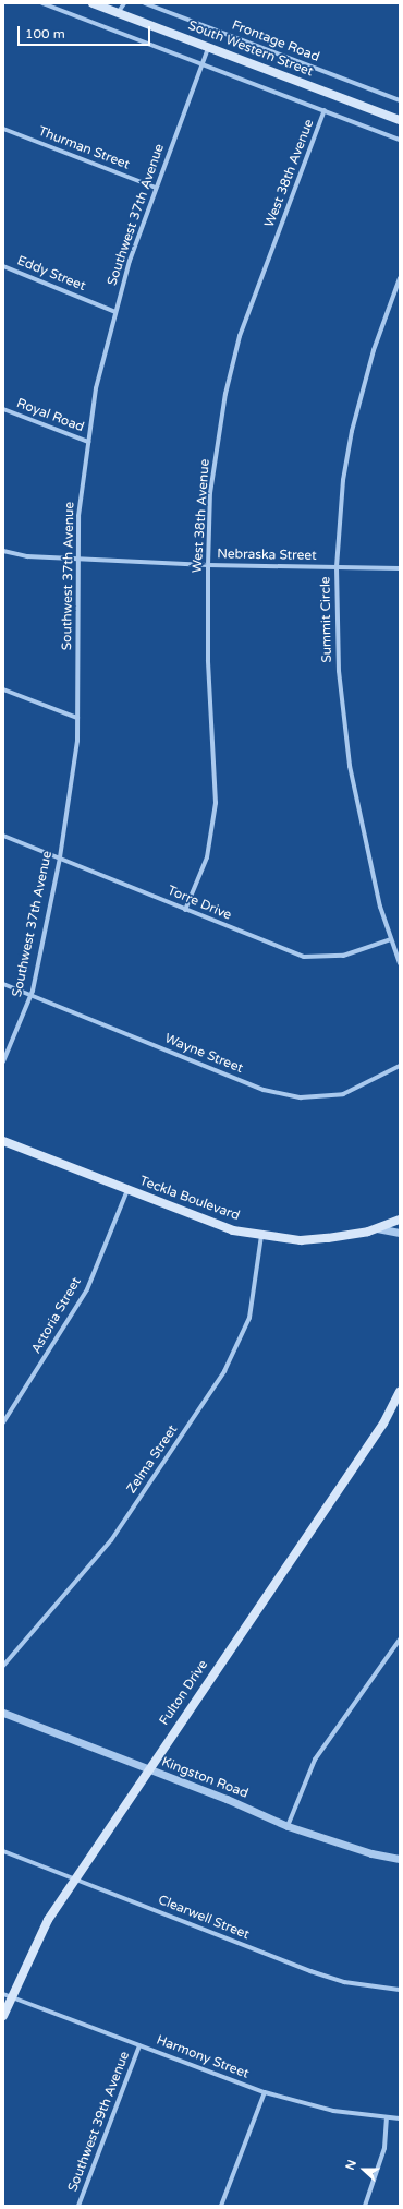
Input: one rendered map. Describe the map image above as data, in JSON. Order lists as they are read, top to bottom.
{
  "streets": {
    "main road": ["South Western Street", "Teckla Boulevard", "Fulton Drive"],
    "street": [
      "Frontage Road",
      "Thurman Street",
      "West 38th Avenue",
      "Southwest 37th Avenue",
      "Eddy Street",
      "Royal Road",
      "Nebraska Street",
      "Summit Circle",
      "Torre Drive",
      "Wayne Street",
      "Astoria Street",
      "Zelma Street",
      "Kingston Road",
      "Clearwell Street",
      "Harmony Street",
      "Southwest 39th Avenue"
    ]
  },
  "crossings": [
    ["South Western Street", "Southwest 37th Avenue"],
    ["Thurman Street", "Southwest 37th Avenue"],
    ["West 38th Avenue", "Nebraska Street"],
    ["West 38th Avenue", "Torre Drive"],
    ["Southwest 37th Avenue", "Eddy Street"],
    ["Southwest 37th Avenue", "Royal Road"],
    ["Southwest 37th Avenue", "Nebraska Street"],
    ["Southwest 37th Avenue", "Torre Drive"],
    ["Southwest 37th Avenue", "Wayne Street"],
    ["Nebraska Street", "Summit Circle"],
    ["Summit Circle", "Torre Drive"],
    ["Teckla Boulevard", "Astoria Street"],
    ["Teckla Boulevard", "Zelma Street"],
    ["Fulton Drive", "Kingston Road"],
    ["Fulton Drive", "Clearwell Street"],
    ["Fulton Drive", "Harmony Street"],
    ["Harmony Street", "Southwest 39th Avenue"]
  ],
  "scale_bar": "100 m",
  "north": "left"
}
